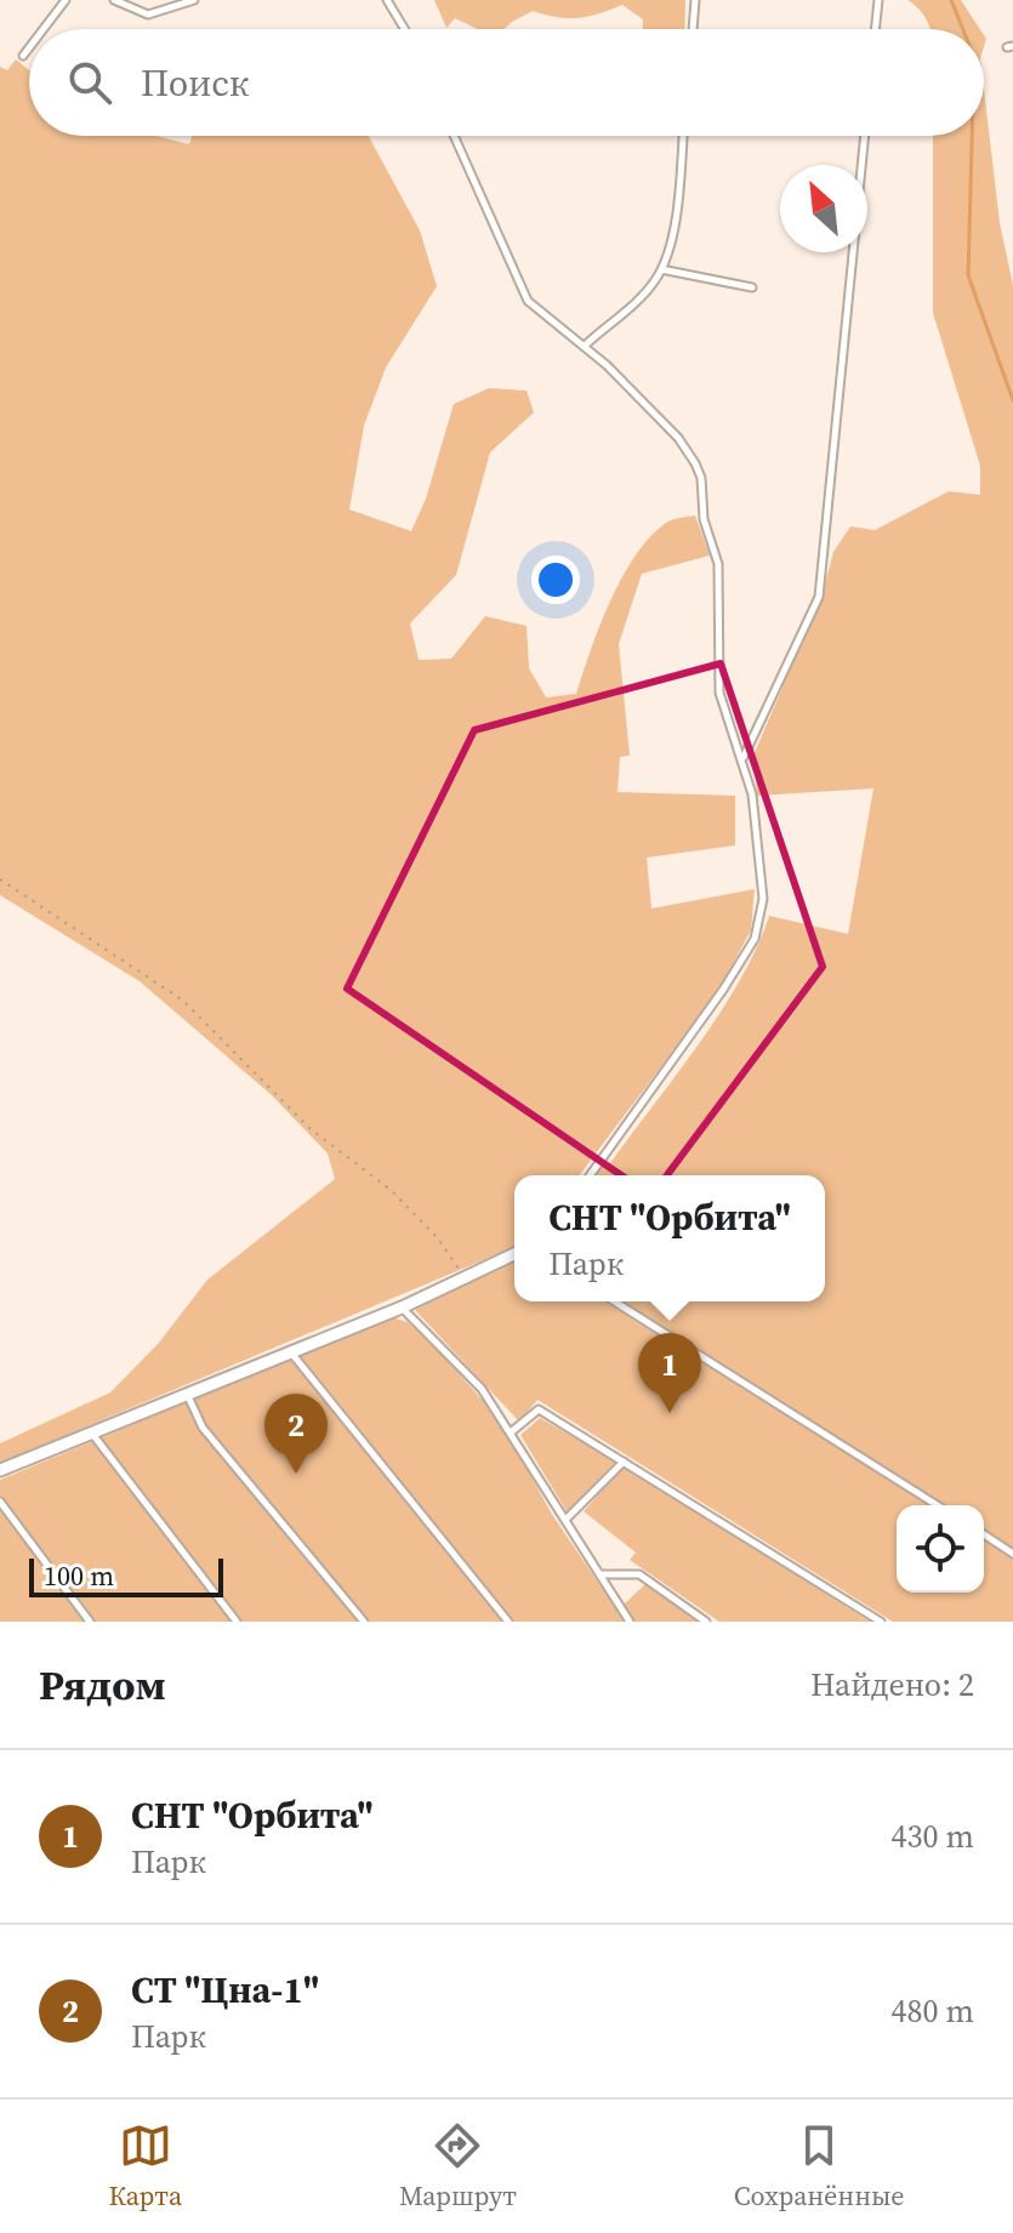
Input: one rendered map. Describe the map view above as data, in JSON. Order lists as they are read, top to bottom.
{
  "scale_bar": "100 m",
  "north": "top left",
  "page": {
    "search": "Поиск",
    "popup": ["CНТ \"Орбита\"", "Парк"],
    "pins": ["1", "2"],
    "scale": "100 m",
    "heading": ["Рядом", "Найдено: 2"],
    "list": [
      {
        "mark": "1",
        "name": "CНТ \"Орбита\"",
        "note": "Парк",
        "value": "430 m"
      },
      {
        "mark": "2",
        "name": "СТ \"Цна-1\"",
        "note": "Парк",
        "value": "480 m"
      }
    ],
    "nav": ["Карта", "Маршрут", "Сохранённые"]
  }
}
